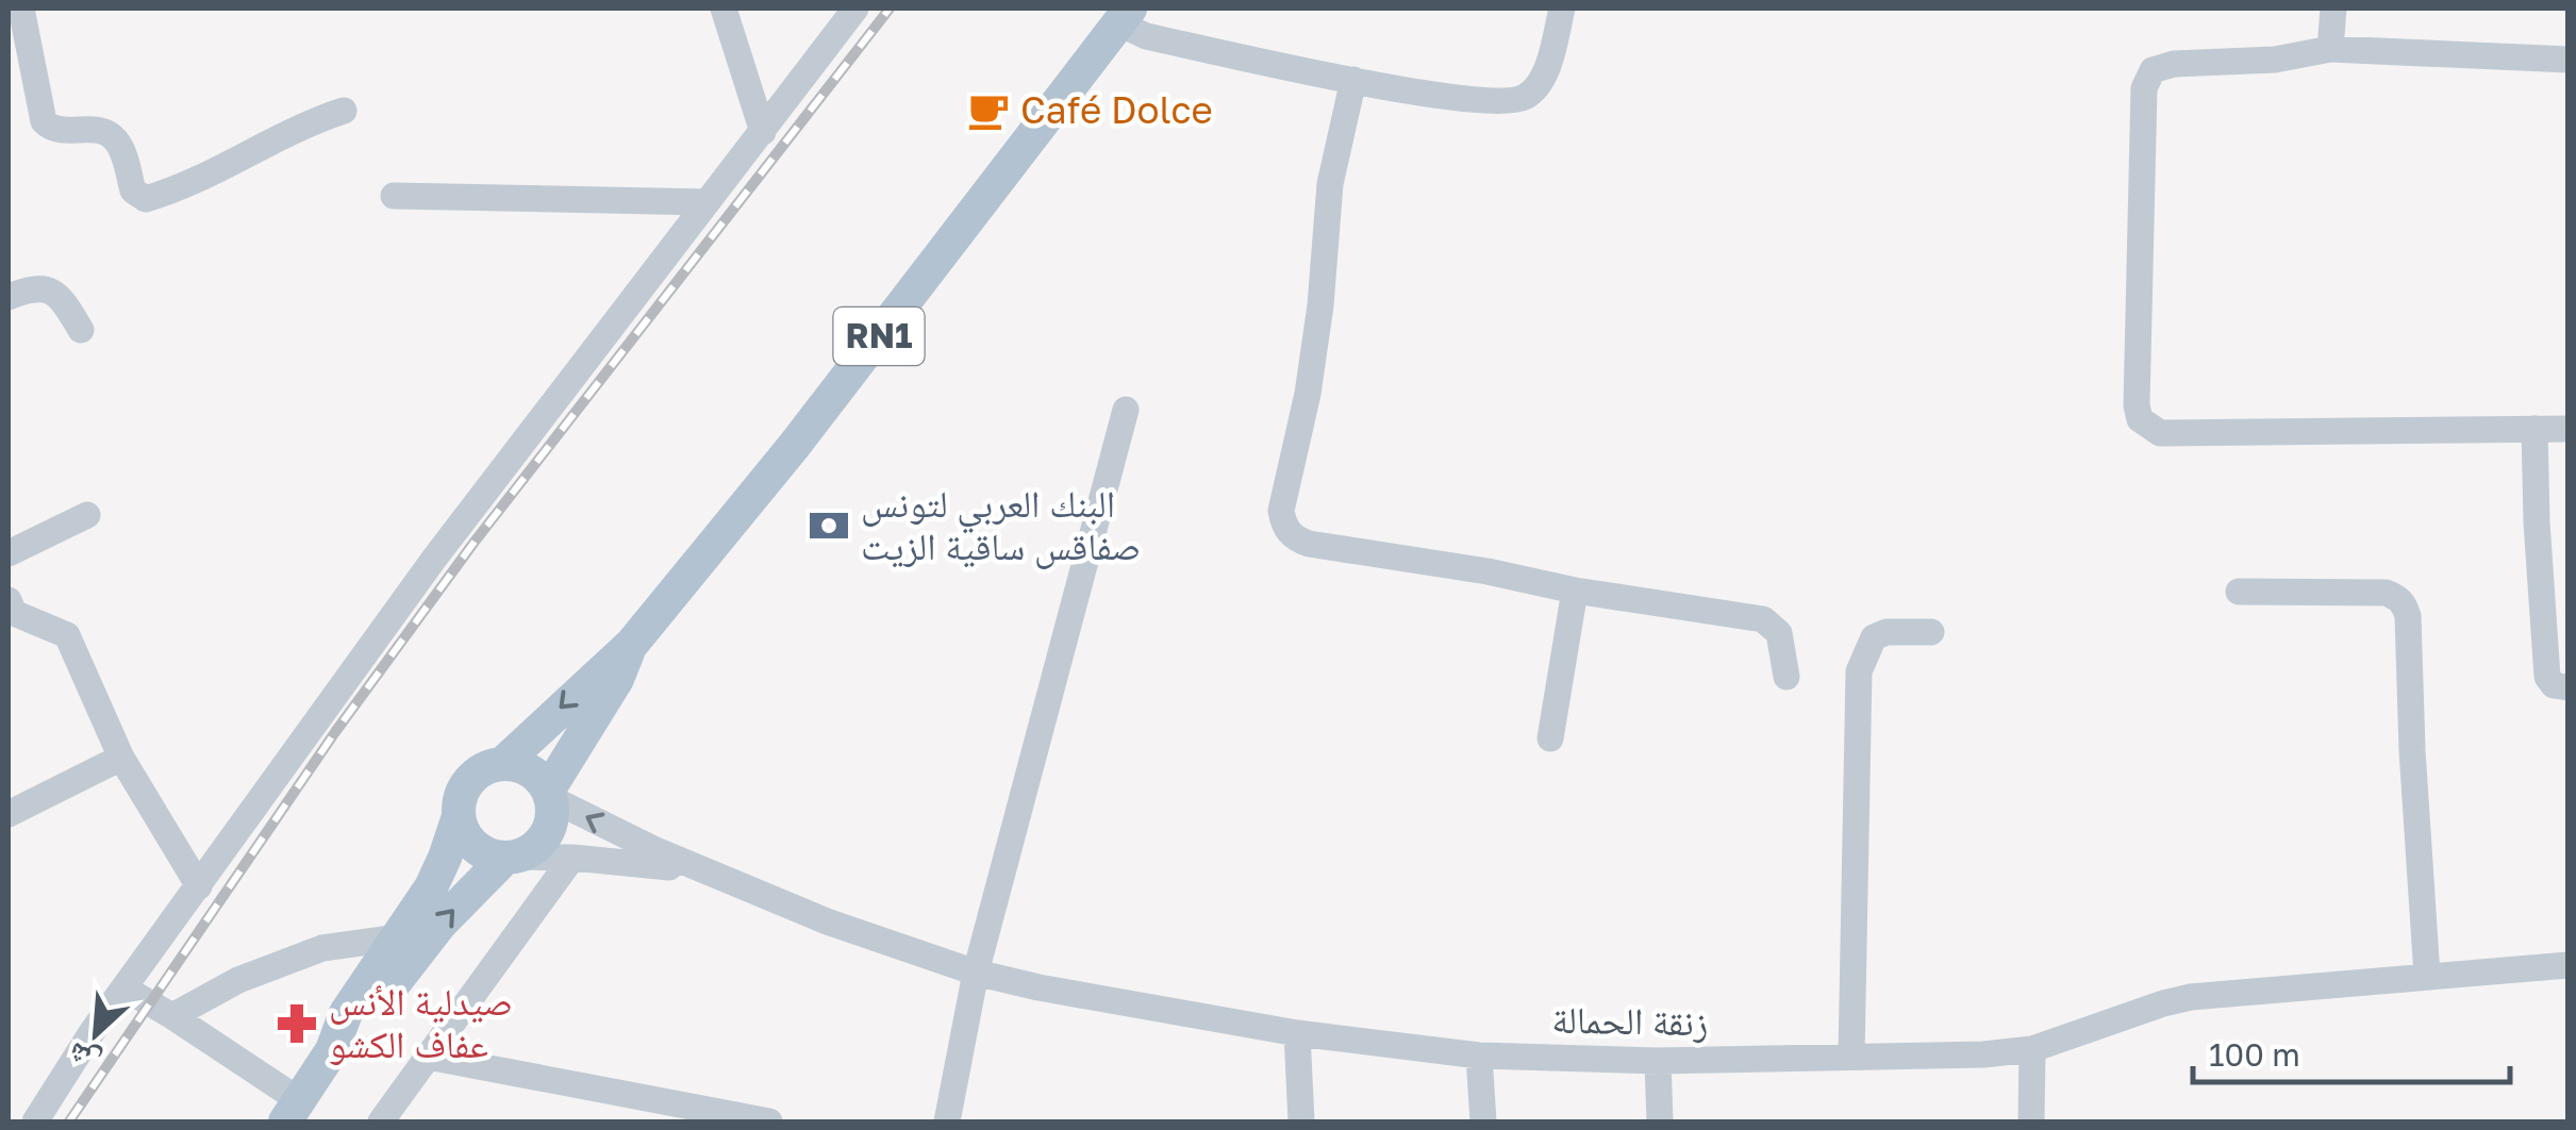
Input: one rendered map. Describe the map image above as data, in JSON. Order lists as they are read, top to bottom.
{
  "streets": {
    "main road": ["RN1"],
    "street": ["زنقة الحمالة"]
  },
  "places": {
    "cafe": ["Café Dolce"],
    "bank": ["البنك العربي لتونس صفاقس ساقية الزيت"],
    "pharmacy": ["صيدلية الأنس عفاف الكشو"]
  },
  "scale_bar": "100 m",
  "north": "bottom left"
}
